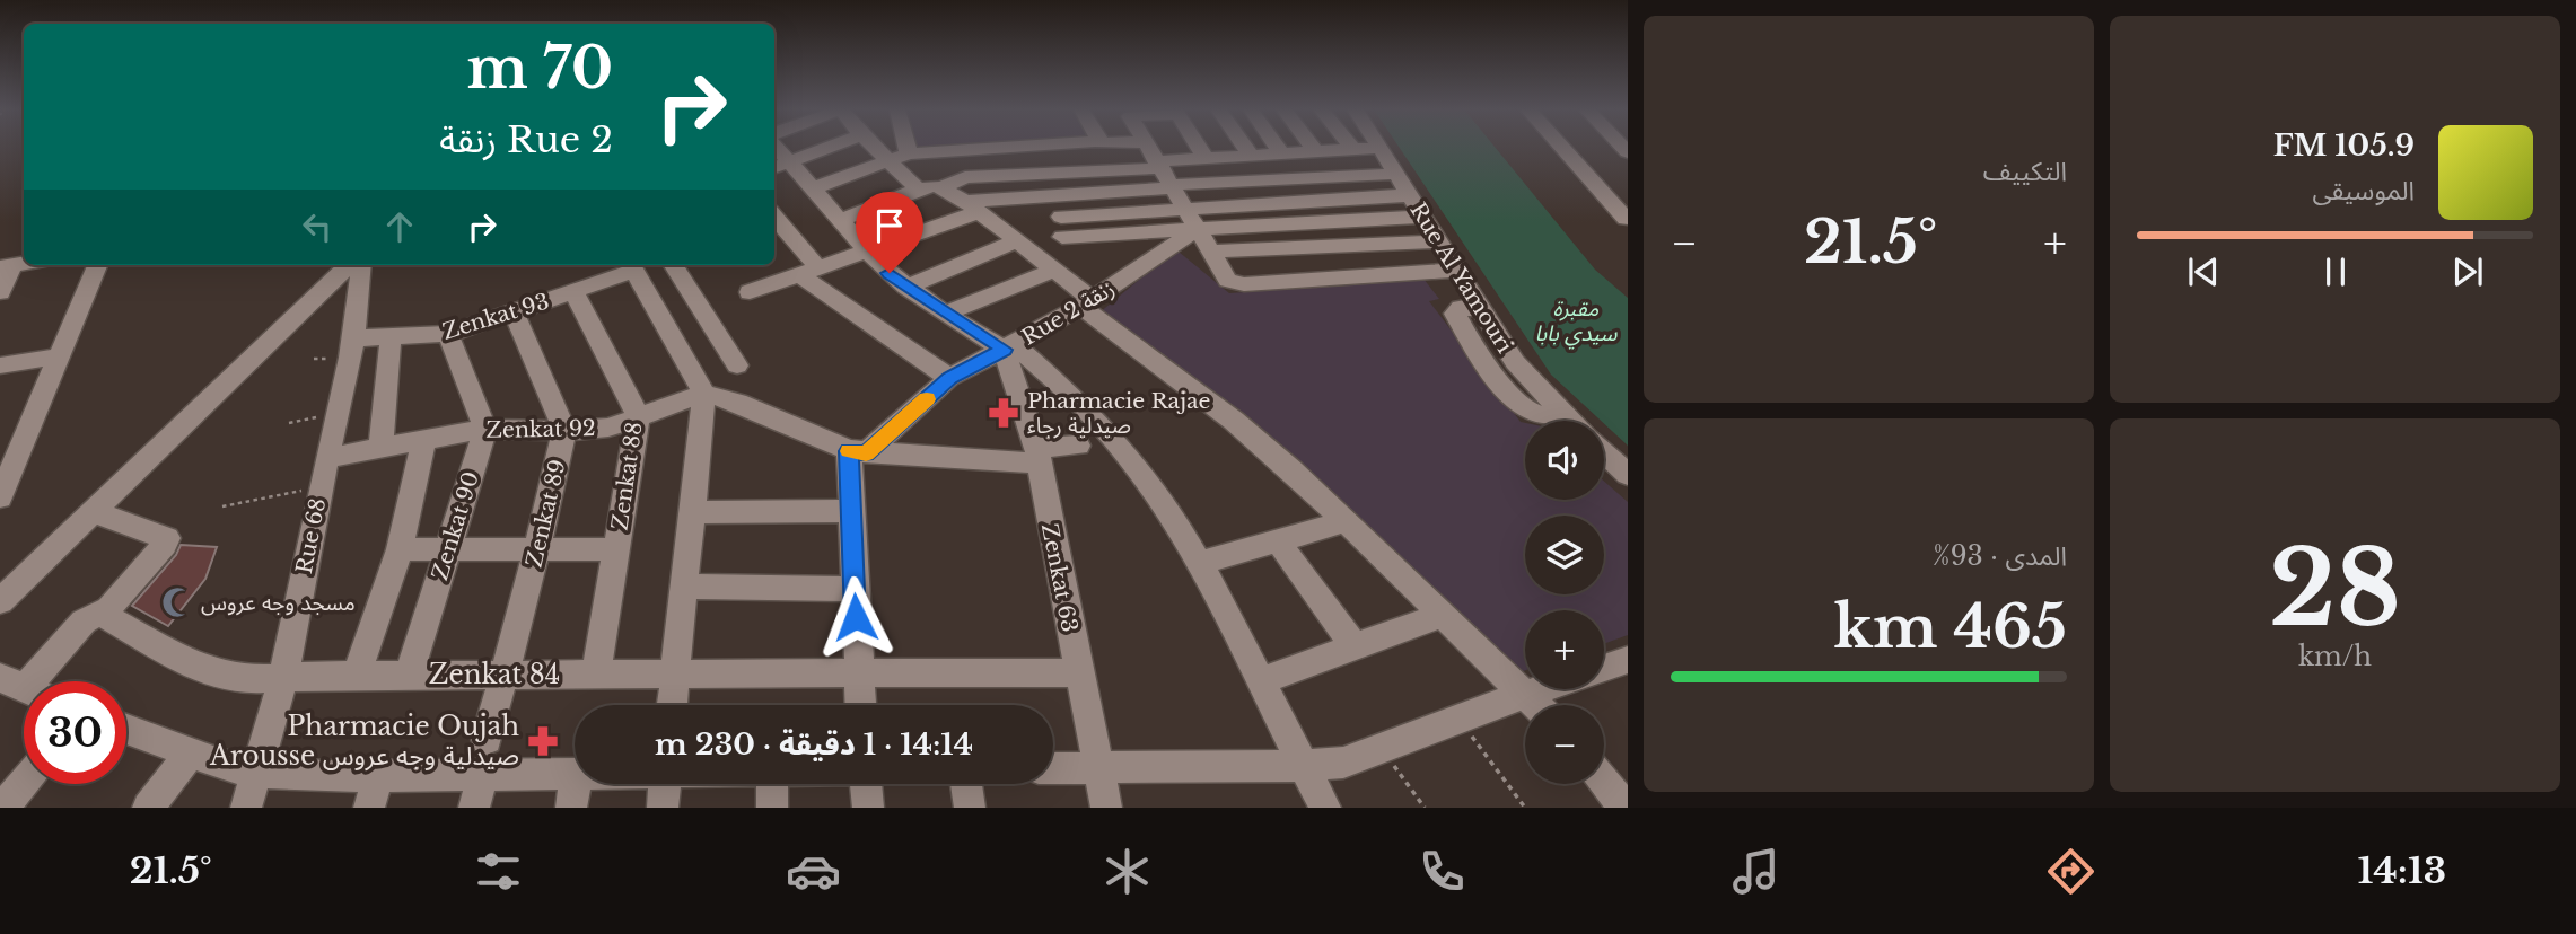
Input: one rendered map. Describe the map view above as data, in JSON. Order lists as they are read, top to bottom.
{
  "streets": {
    "street": [
      "Rue Al Yamouri",
      "Rue 2 زنقة",
      "Zenkat 93",
      "Zenkat 92",
      "Zenkat 88",
      "Zenkat 89",
      "Zenkat 90",
      "Rue 68",
      "Zenkat 63",
      "Zenkat 84"
    ]
  },
  "crossings": [
    ["Rue 2 زنقة", "Zenkat 63"],
    ["Zenkat 93", "Zenkat 88"],
    ["Zenkat 93", "Zenkat 89"],
    ["Zenkat 93", "Rue 68"],
    ["Zenkat 92", "Zenkat 88"],
    ["Zenkat 92", "Zenkat 89"],
    ["Zenkat 92", "Zenkat 90"],
    ["Zenkat 92", "Rue 68"],
    ["Zenkat 88", "Zenkat 84"],
    ["Zenkat 89", "Zenkat 84"],
    ["Zenkat 90", "Zenkat 84"],
    ["Rue 68", "Zenkat 84"],
    ["Zenkat 63", "Zenkat 84"]
  ],
  "parks": ["مقبرة سيدي بابا"],
  "places": {
    "pharmacy": ["Pharmacie Rajae صيدلية رجاء", "Pharmacie Oujah Arousse صيدلية وجه عروس"],
    "mosque": ["مسجد وجه عروس"]
  },
  "page": {
    "tile": [
      "التكييف",
      ["28", "km/h"],
      ["المدى · 93%", "465 km"]
    ],
    "turn": ["70 m", "Rue 2 زنقة"],
    "song": ["105.9 FM", "الموسيقى"],
    "heat": ["−", "21.5°", "+"],
    "map_buttons": ["+", "−"],
    "limit": "30",
    "trip": "14:14 · 1 دقيقة · 230 m",
    "tabs": ["14:13", "21.5°"]
  }
}
